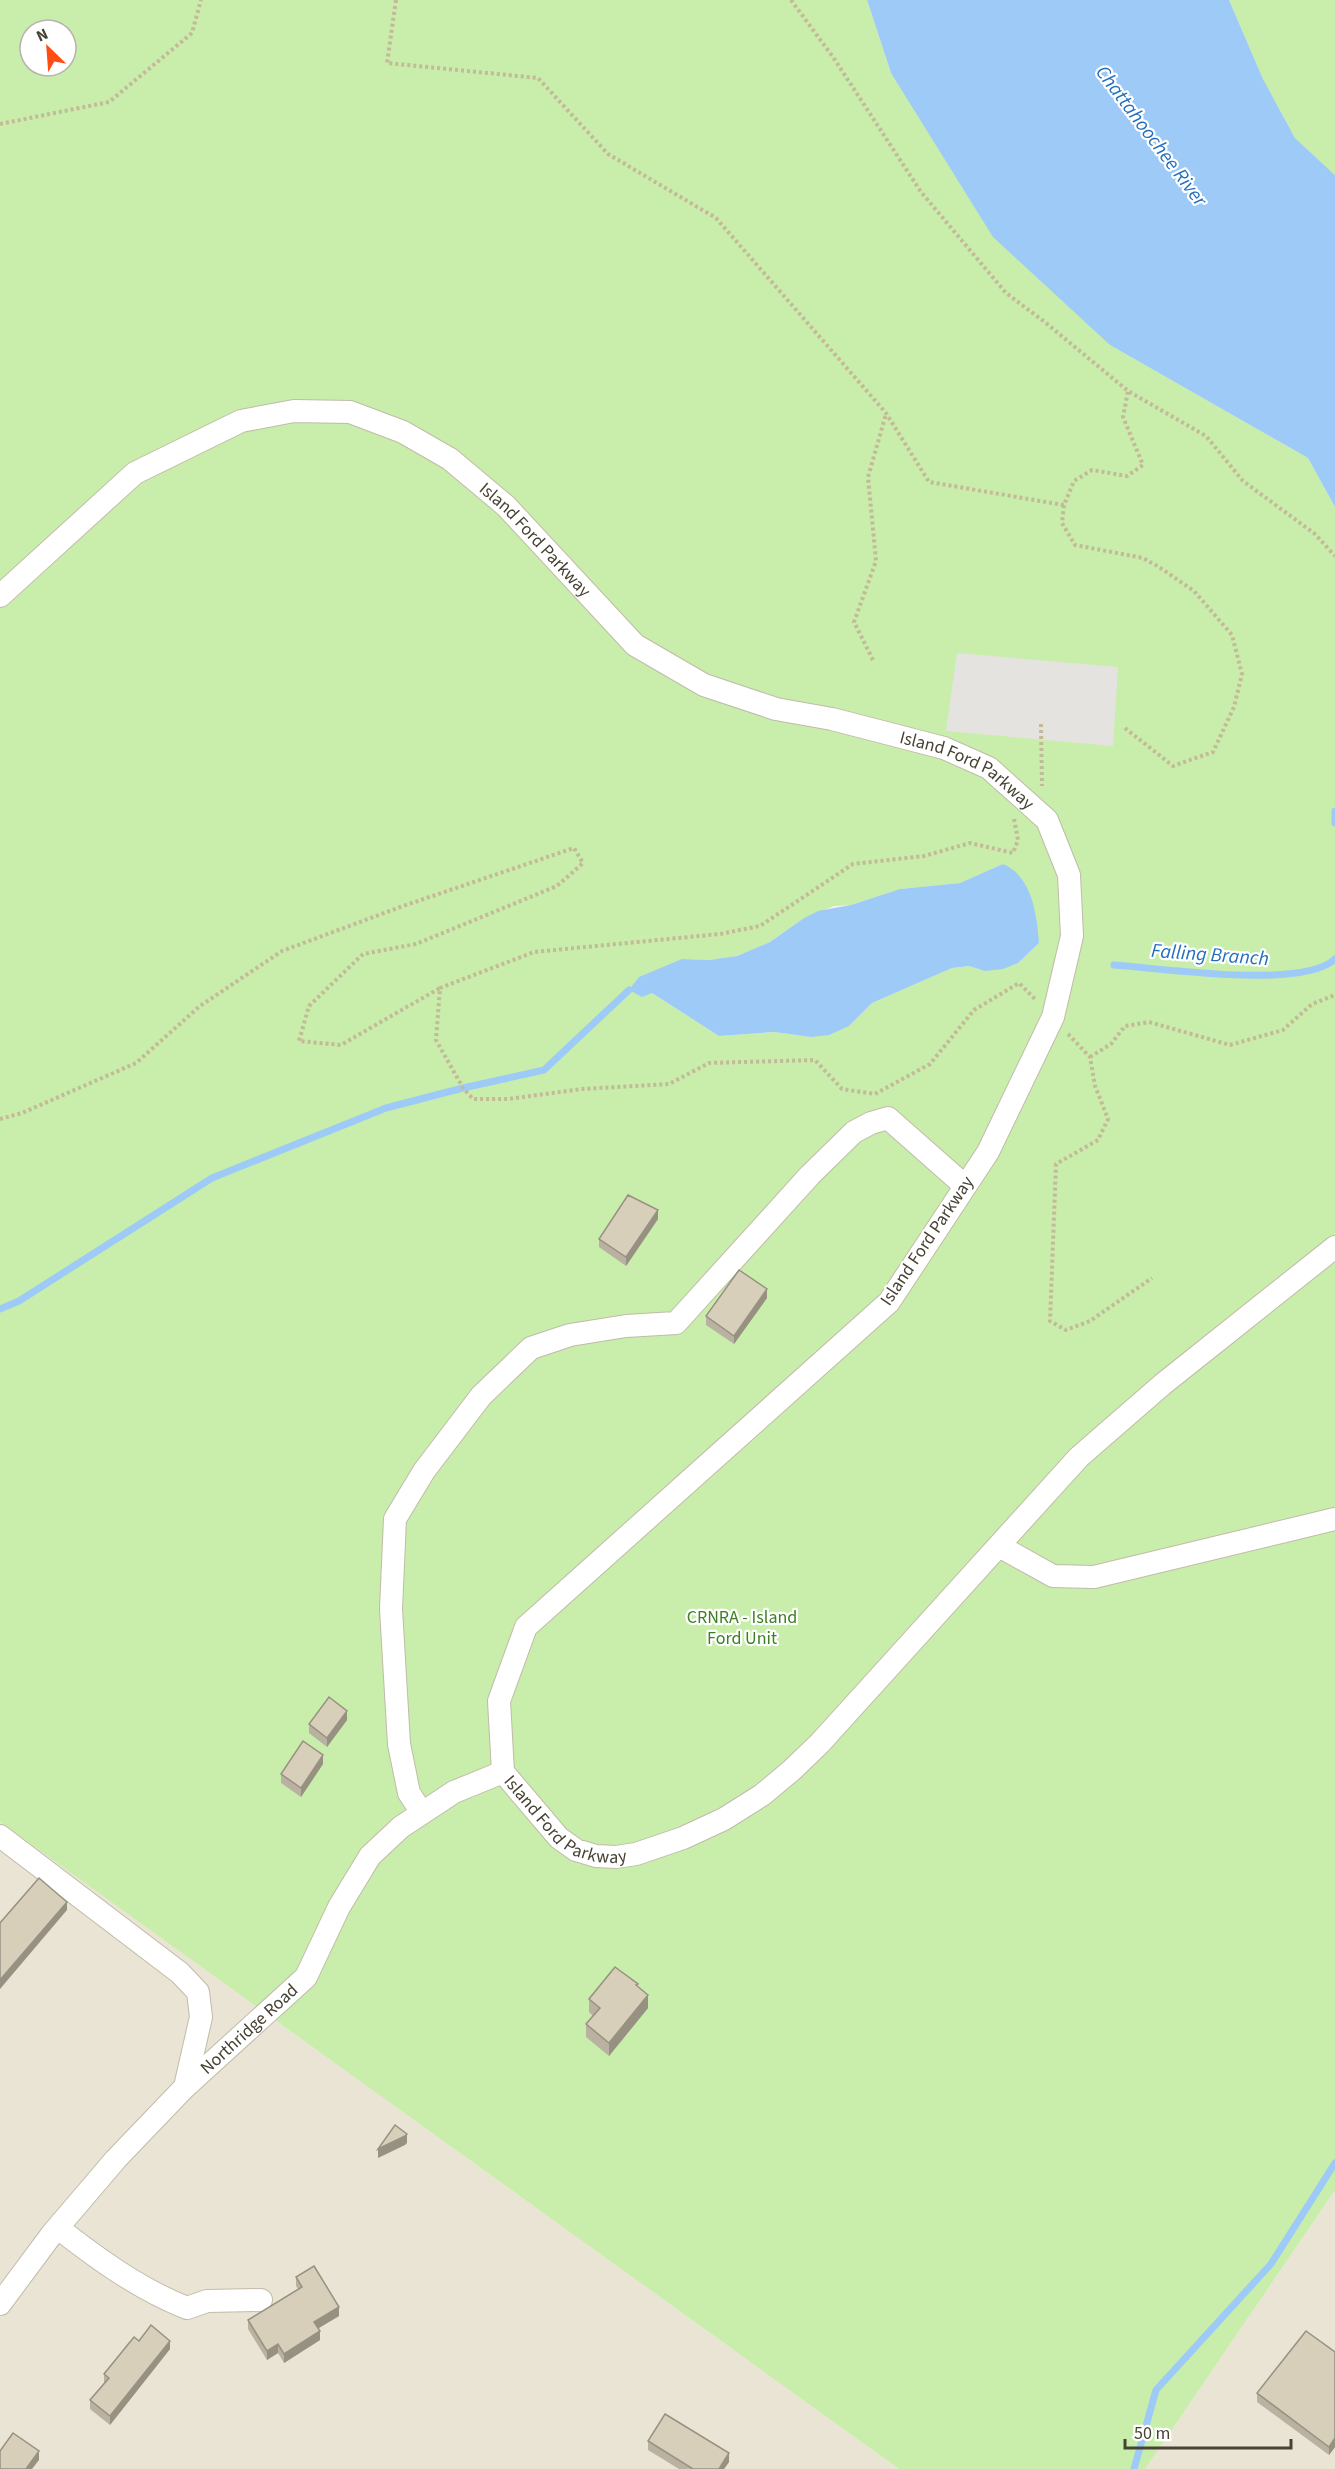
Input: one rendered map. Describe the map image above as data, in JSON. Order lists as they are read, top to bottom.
{
  "streets": {
    "street": ["Island Ford Parkway", "Northridge Road"]
  },
  "crossings": [
    ["Island Ford Parkway", "Northridge Road"]
  ],
  "water": ["Chattahoochee River", "Falling Branch"],
  "parks": ["CRNRA - Island Ford Unit"],
  "scale_bar": "50 m",
  "north": "top left"
}
